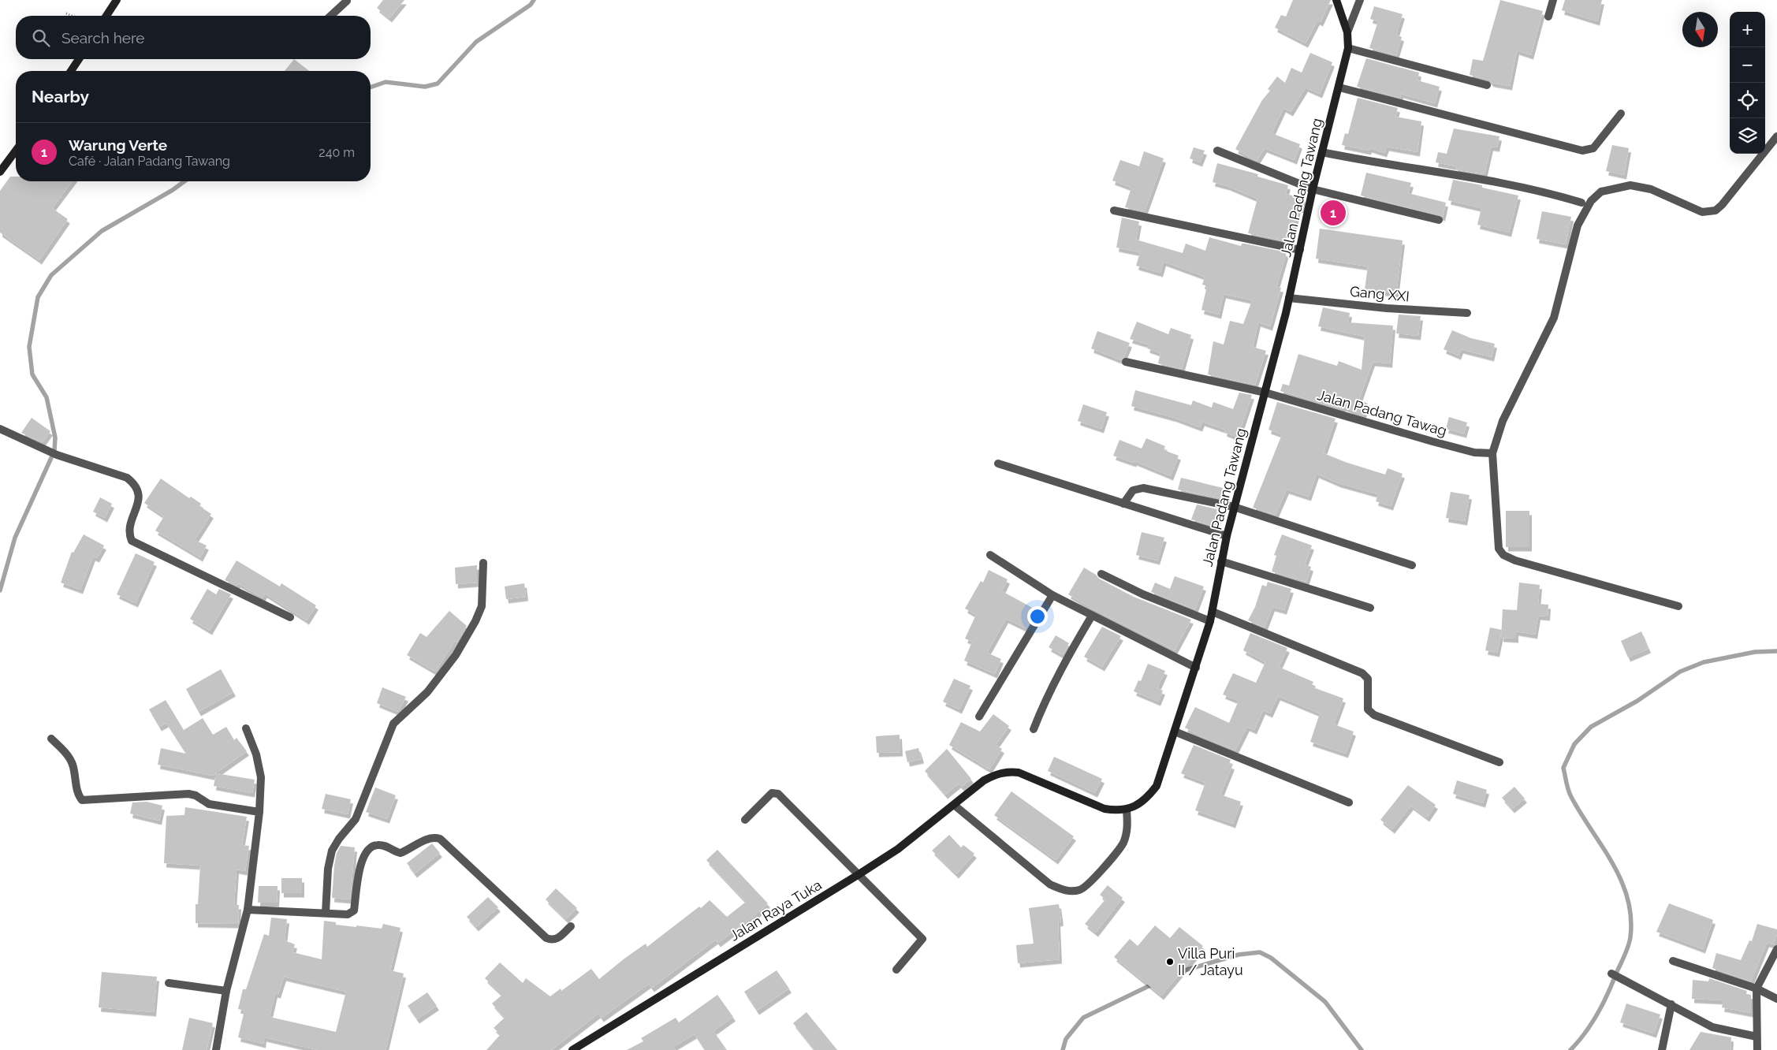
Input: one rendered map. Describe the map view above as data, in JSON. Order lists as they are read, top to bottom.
{
  "streets": {
    "street": [
      "Jalan Padang Tawang",
      "Gang XXI",
      "Jalan Padang Tawag",
      "Jalan Raya Tuka"
    ]
  },
  "crossings": [
    ["Jalan Padang Tawang", "Gang XXI"],
    ["Jalan Padang Tawang", "Jalan Padang Tawag"],
    ["Jalan Padang Tawang", "Jalan Raya Tuka"]
  ],
  "places": ["Villa Puri II / Jatayu"],
  "north": "bottom",
  "page": {
    "map_buttons": ["+", "−"],
    "search": "Search here",
    "heading": "Nearby",
    "list": [
      {
        "mark": "1",
        "name": "Warung Verte",
        "note": "Café · Jalan Padang Tawang",
        "value": "240 m"
      }
    ],
    "pins": "1"
  }
}
